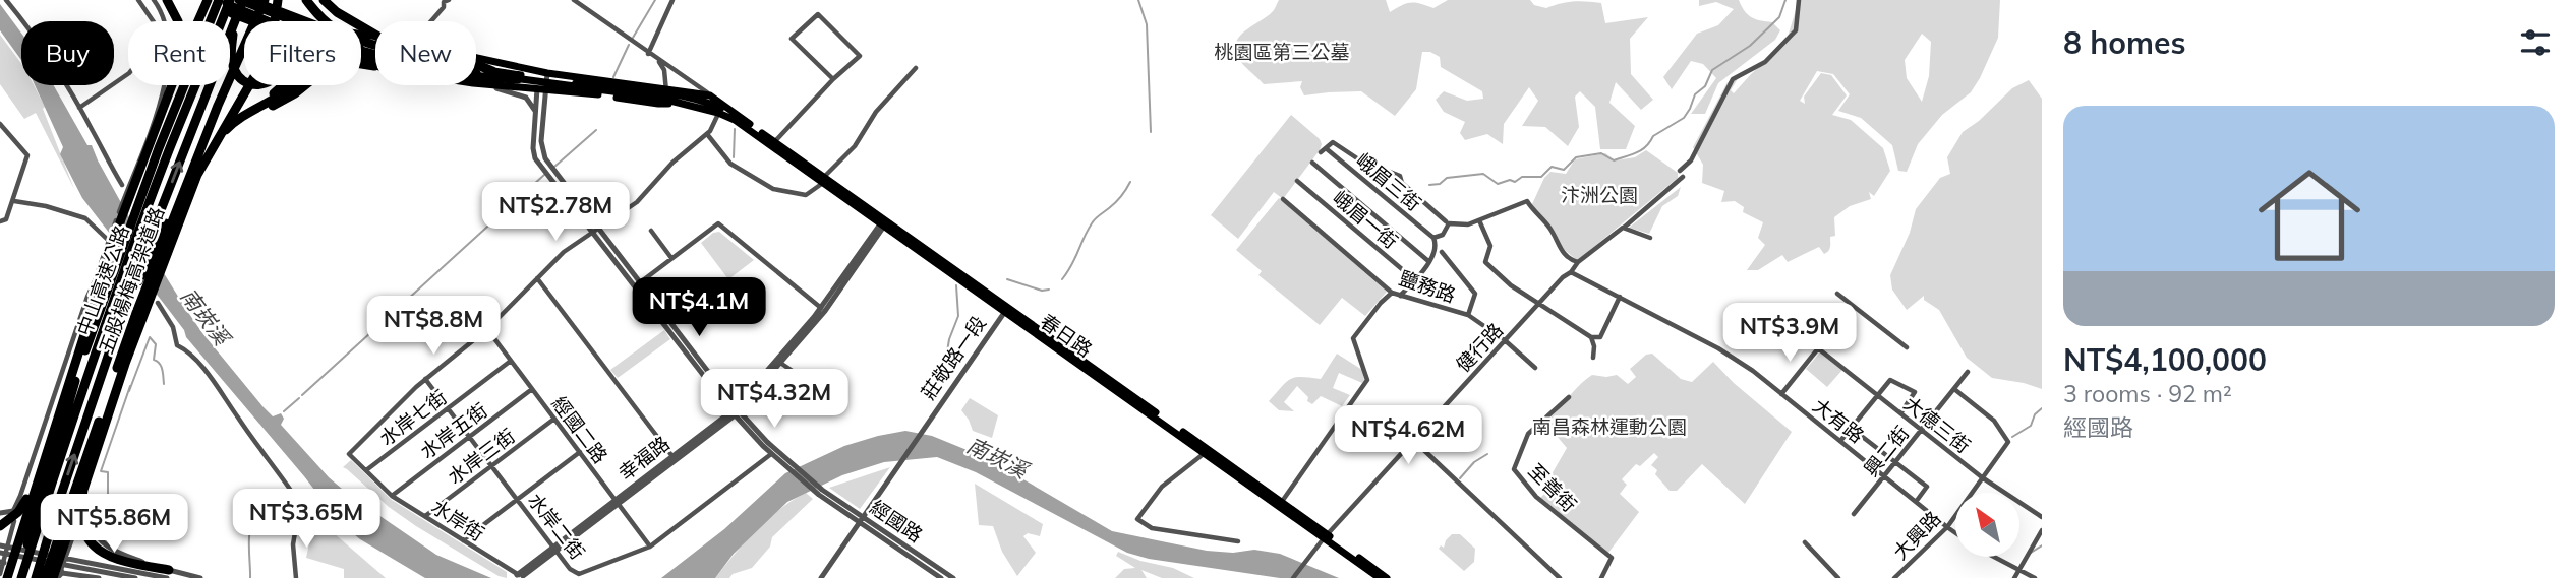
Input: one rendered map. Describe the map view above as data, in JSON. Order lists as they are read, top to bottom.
{
  "streets": {
    "highway": ["中山高速公路", "五股楊梅高架道路"],
    "main road": ["春日路"],
    "street": [
      "峨眉三街",
      "峨眉一街",
      "鹽務路",
      "健行路",
      "莊敬路一段",
      "水岸七街",
      "大有路",
      "大德三街",
      "經國二路",
      "水岸五街",
      "興二街",
      "水岸三街",
      "幸福路",
      "至善街",
      "水岸街",
      "經國路",
      "水岸二街",
      "大興路"
    ]
  },
  "crossings": [
    ["鹽務路", "健行路"],
    ["春日路", "健行路"],
    ["春日路", "莊敬路一段"],
    ["春日路", "幸福路"],
    ["健行路", "大有路"],
    ["莊敬路一段", "經國路"],
    ["水岸七街", "經國二路"],
    ["水岸七街", "水岸街"],
    ["水岸七街", "水岸二街"],
    ["大有路", "興二街"],
    ["大有路", "大興路"],
    ["大德三街", "興二街"],
    ["大德三街", "大興路"],
    ["經國二路", "水岸五街"],
    ["經國二路", "水岸三街"],
    ["經國二路", "幸福路"],
    ["經國二路", "水岸二街"],
    ["水岸五街", "水岸街"],
    ["水岸五街", "水岸二街"],
    ["興二街", "大興路"],
    ["水岸三街", "水岸街"],
    ["水岸三街", "水岸二街"],
    ["幸福路", "水岸街"],
    ["幸福路", "水岸二街"],
    ["水岸街", "水岸二街"]
  ],
  "water": ["南崁溪"],
  "parks": ["桃園區第三公墓", "汴洲公園", "南昌森林運動公園"],
  "north": "top left",
  "page": {
    "heading": "8 homes",
    "chip": [
      "Buy",
      "Rent",
      "Filters",
      "New"
    ],
    "list": [
      {
        "name": "NT$4,100,000",
        "note": "3 rooms · 92 m² · 經國路"
      }
    ],
    "price": [
      "NT$2.78M",
      "NT$4.1M",
      "NT$8.8M",
      "NT$3.9M",
      "NT$4.32M",
      "NT$4.62M",
      "NT$3.65M",
      "NT$5.86M"
    ]
  }
}
